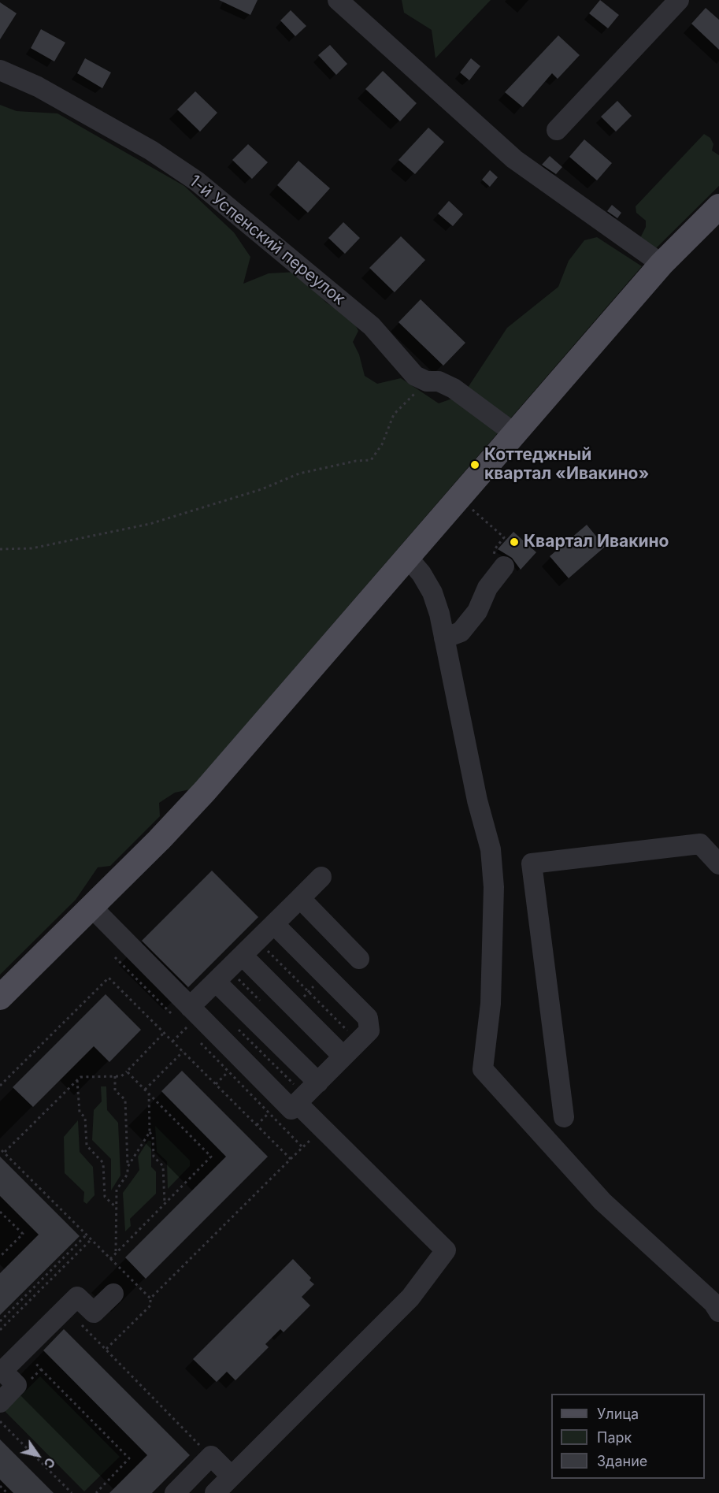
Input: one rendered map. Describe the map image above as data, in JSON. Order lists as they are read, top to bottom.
{
  "streets": {
    "street": ["1-й Успенский переулок"]
  },
  "places": ["Коттеджный квартал «Ивакино»", "Квартал Ивакино"],
  "legend": ["Улица", "Парк", "Здание"],
  "north": "bottom right"
}
